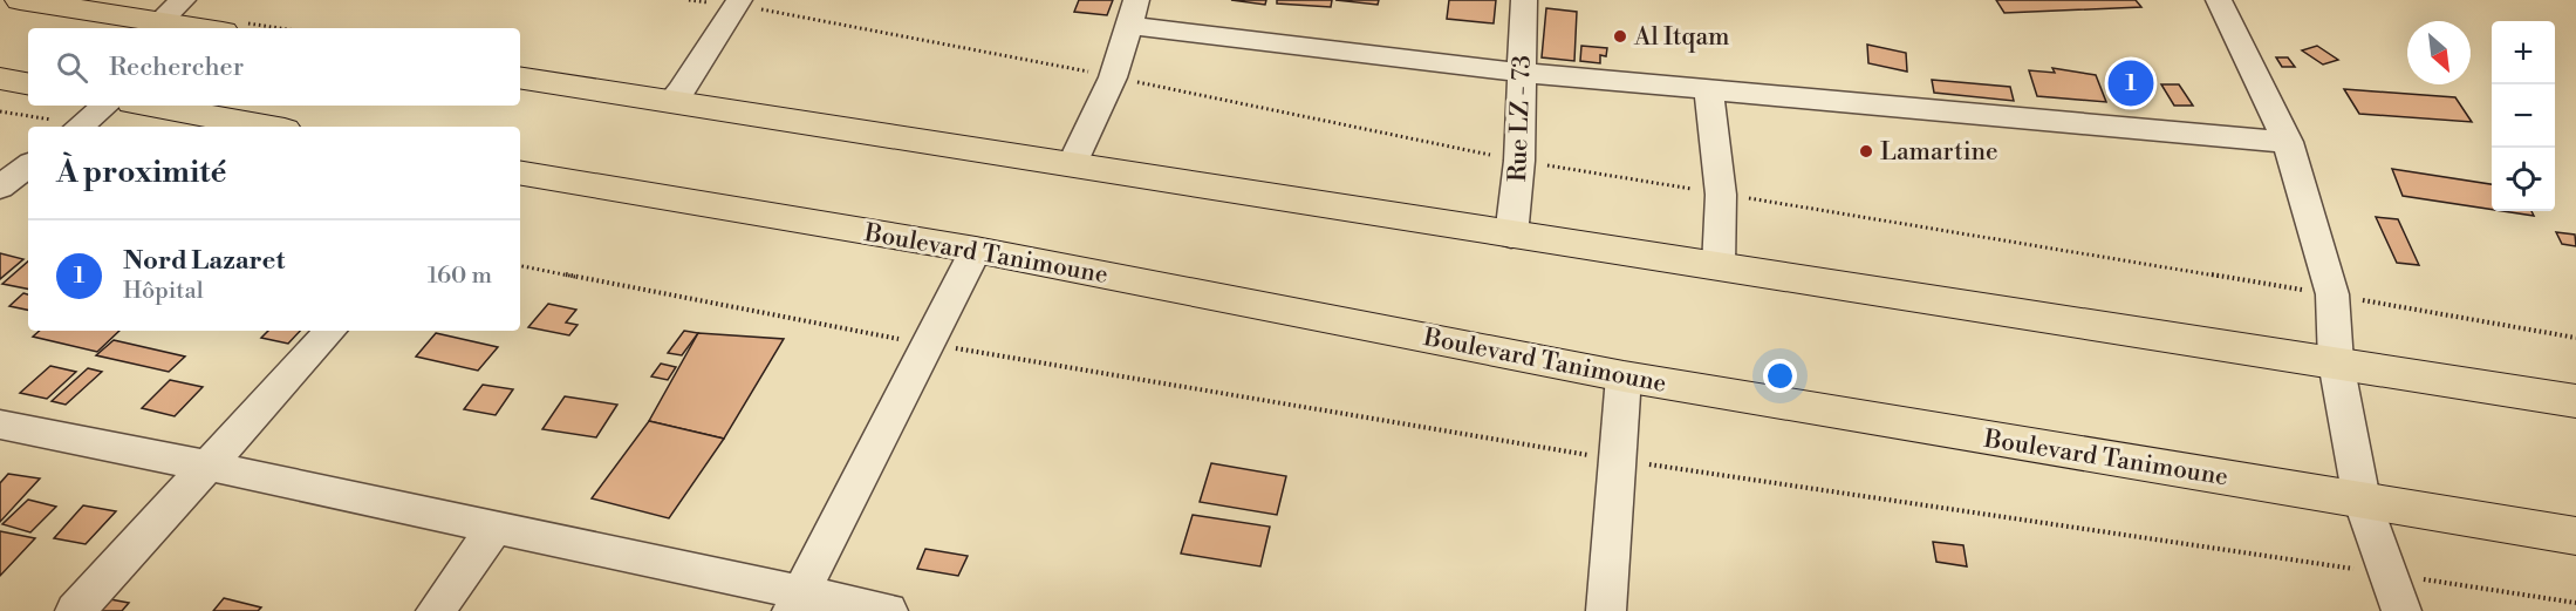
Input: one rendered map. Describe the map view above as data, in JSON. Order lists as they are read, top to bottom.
{
  "streets": {
    "main road": ["Boulevard Tanimoune"],
    "street": ["Rue LZ - 73"]
  },
  "places": ["Al Itqam", "Lamartine"],
  "north": "bottom right",
  "page": {
    "map_buttons": ["+", "−"],
    "search": "Rechercher",
    "pins": "1",
    "heading": "À proximité",
    "list": [
      {
        "mark": "1",
        "name": "Nord Lazaret",
        "note": "Hôpital",
        "value": "160 m"
      }
    ]
  }
}
